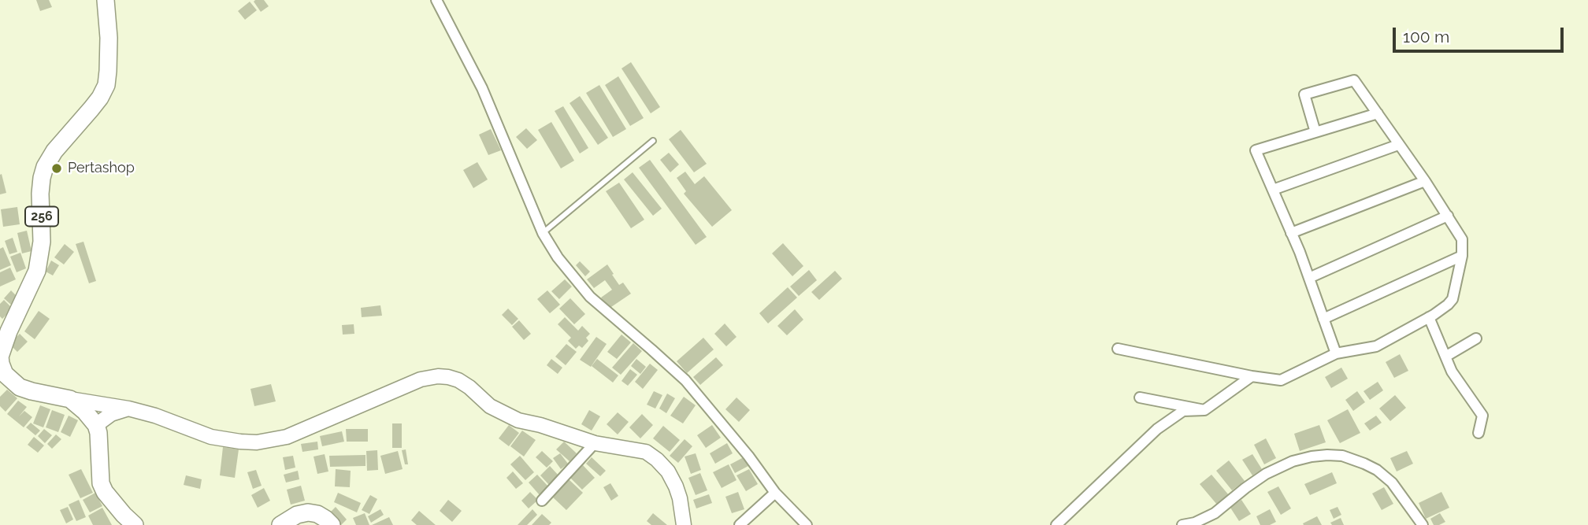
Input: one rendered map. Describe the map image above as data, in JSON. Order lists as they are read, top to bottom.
{
  "streets": {
    "main road": ["256"]
  },
  "places": ["Pertashop"],
  "scale_bar": "100 m"
}
